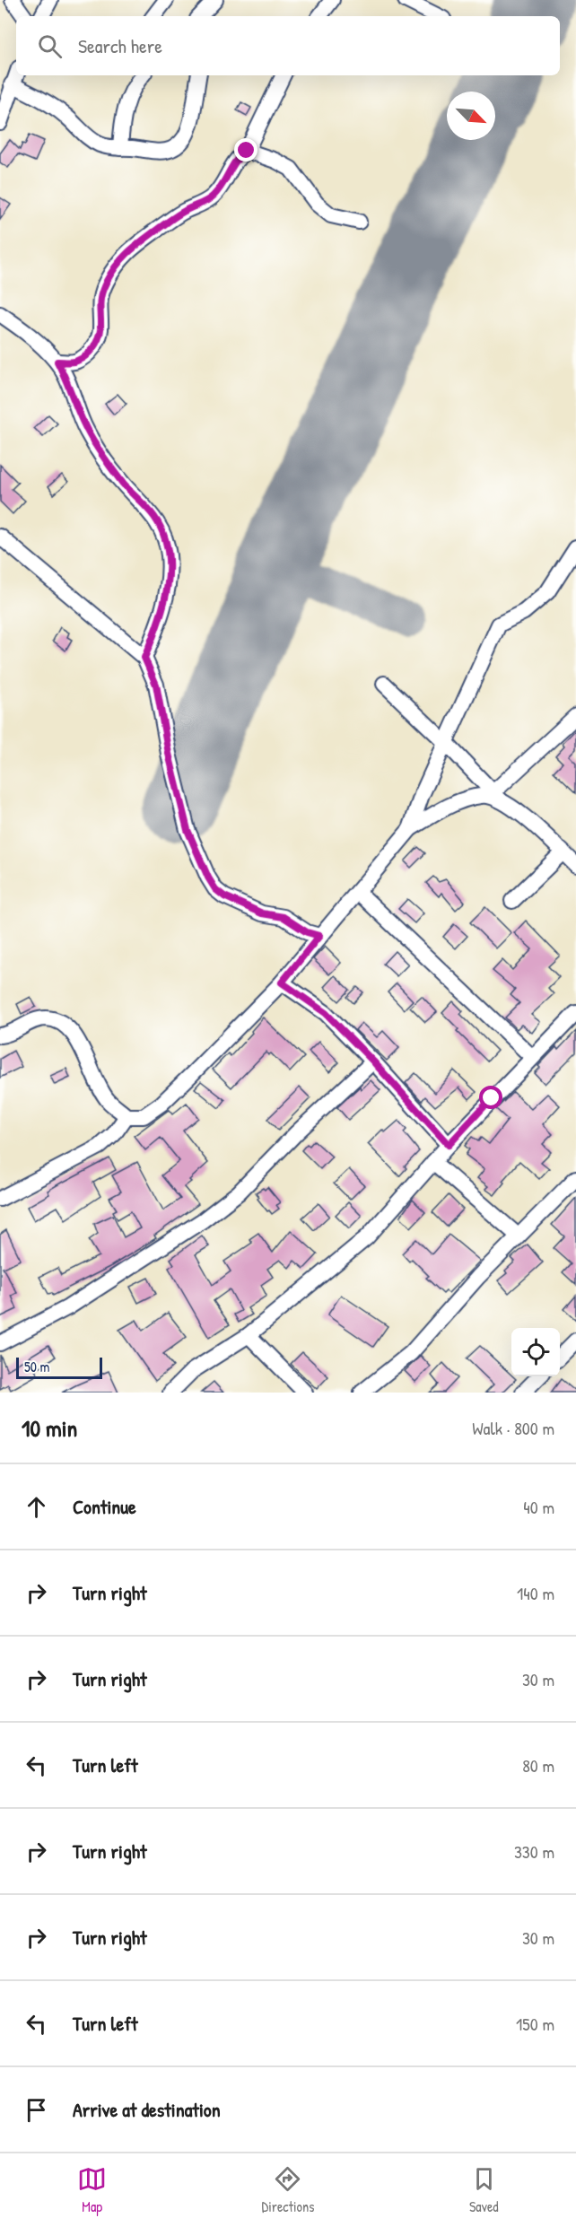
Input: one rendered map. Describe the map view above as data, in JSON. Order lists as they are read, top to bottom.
{
  "scale_bar": "50 m",
  "north": "bottom right",
  "page": {
    "search": "Search here",
    "scale": "50 m",
    "heading": ["10 min", "Walk · 800 m"],
    "list": [
      ["Continue", "40 m"],
      ["Turn right", "140 m"],
      ["Turn right", "30 m"],
      ["Turn left", "80 m"],
      ["Turn right", "330 m"],
      ["Turn right", "30 m"],
      ["Turn left", "150 m"],
      "Arrive at destination"
    ],
    "nav": ["Map", "Directions", "Saved"]
  }
}
